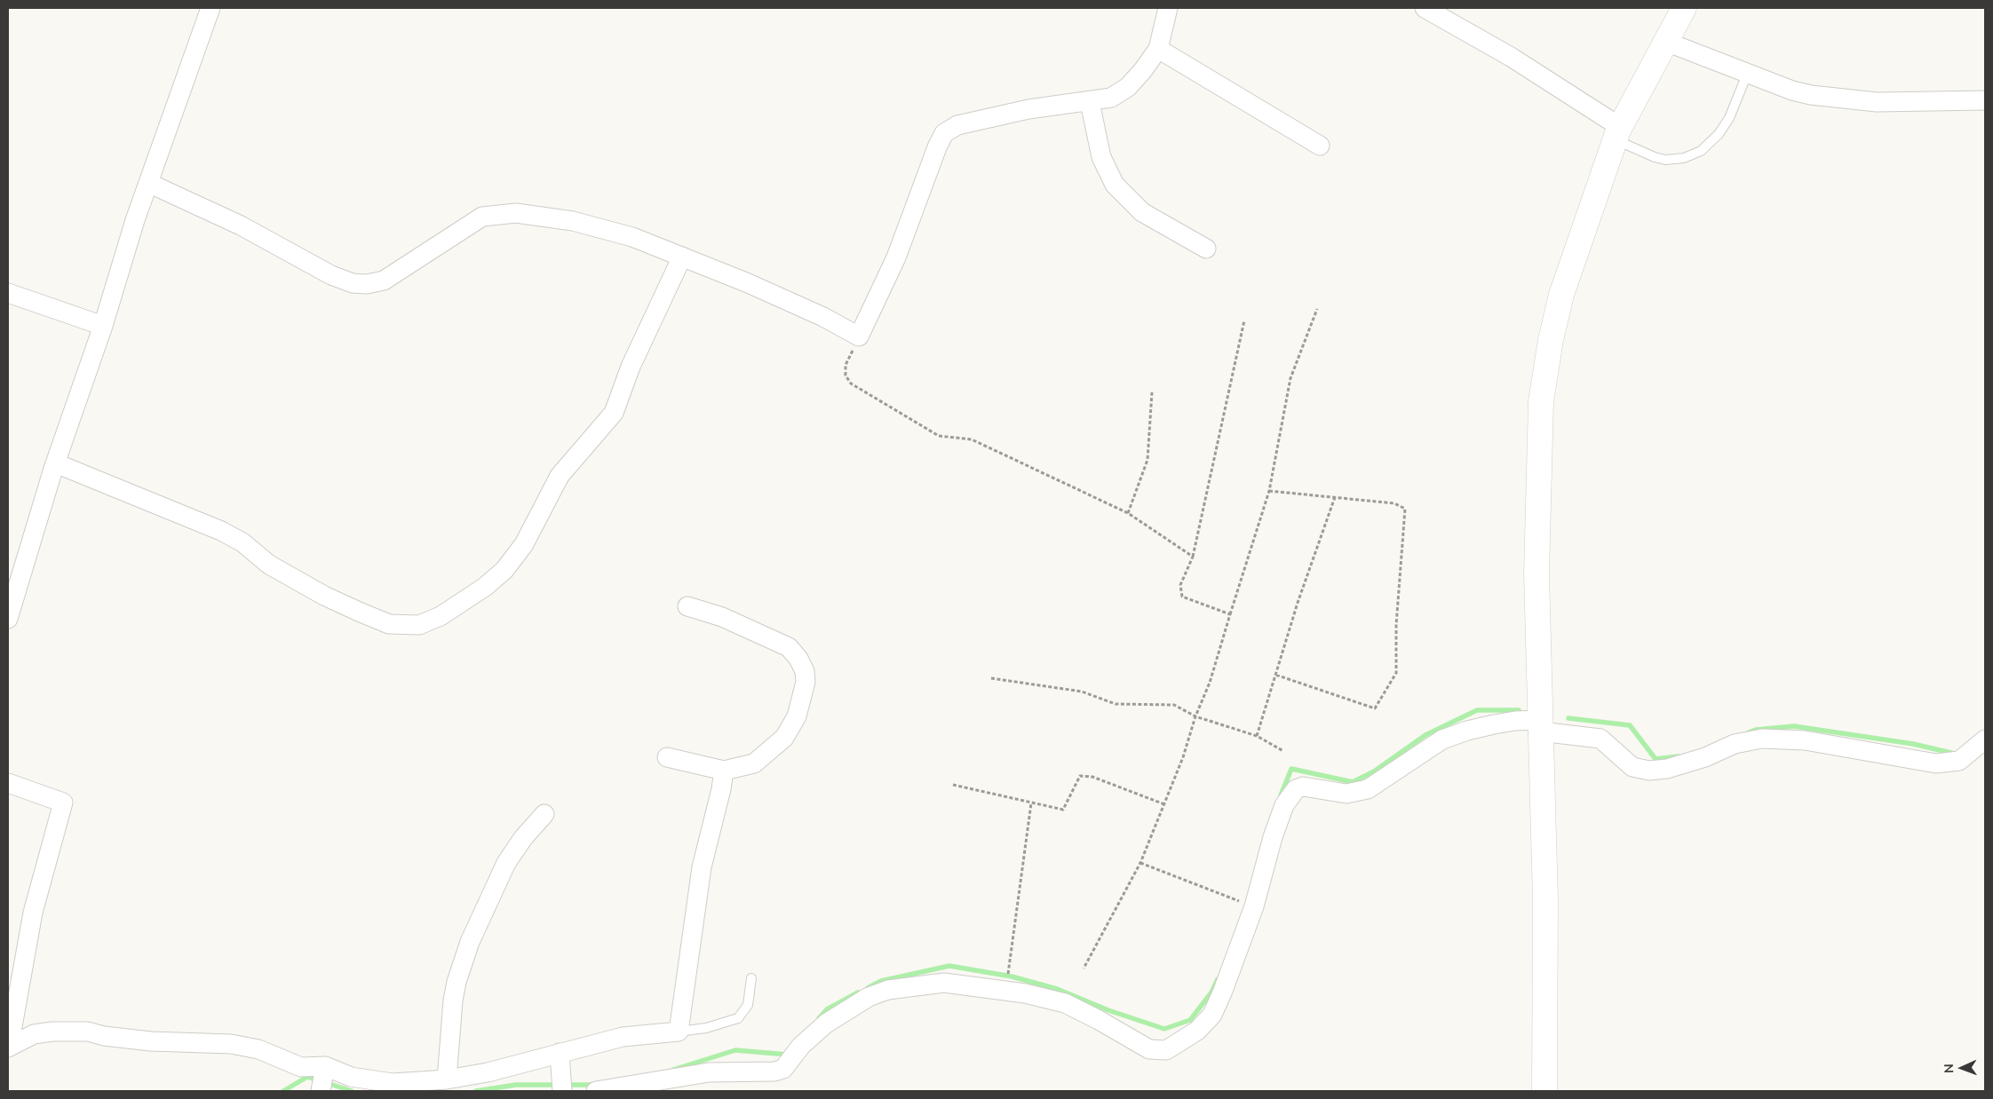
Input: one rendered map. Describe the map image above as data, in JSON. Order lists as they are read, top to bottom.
{
  "north": "left"
}
